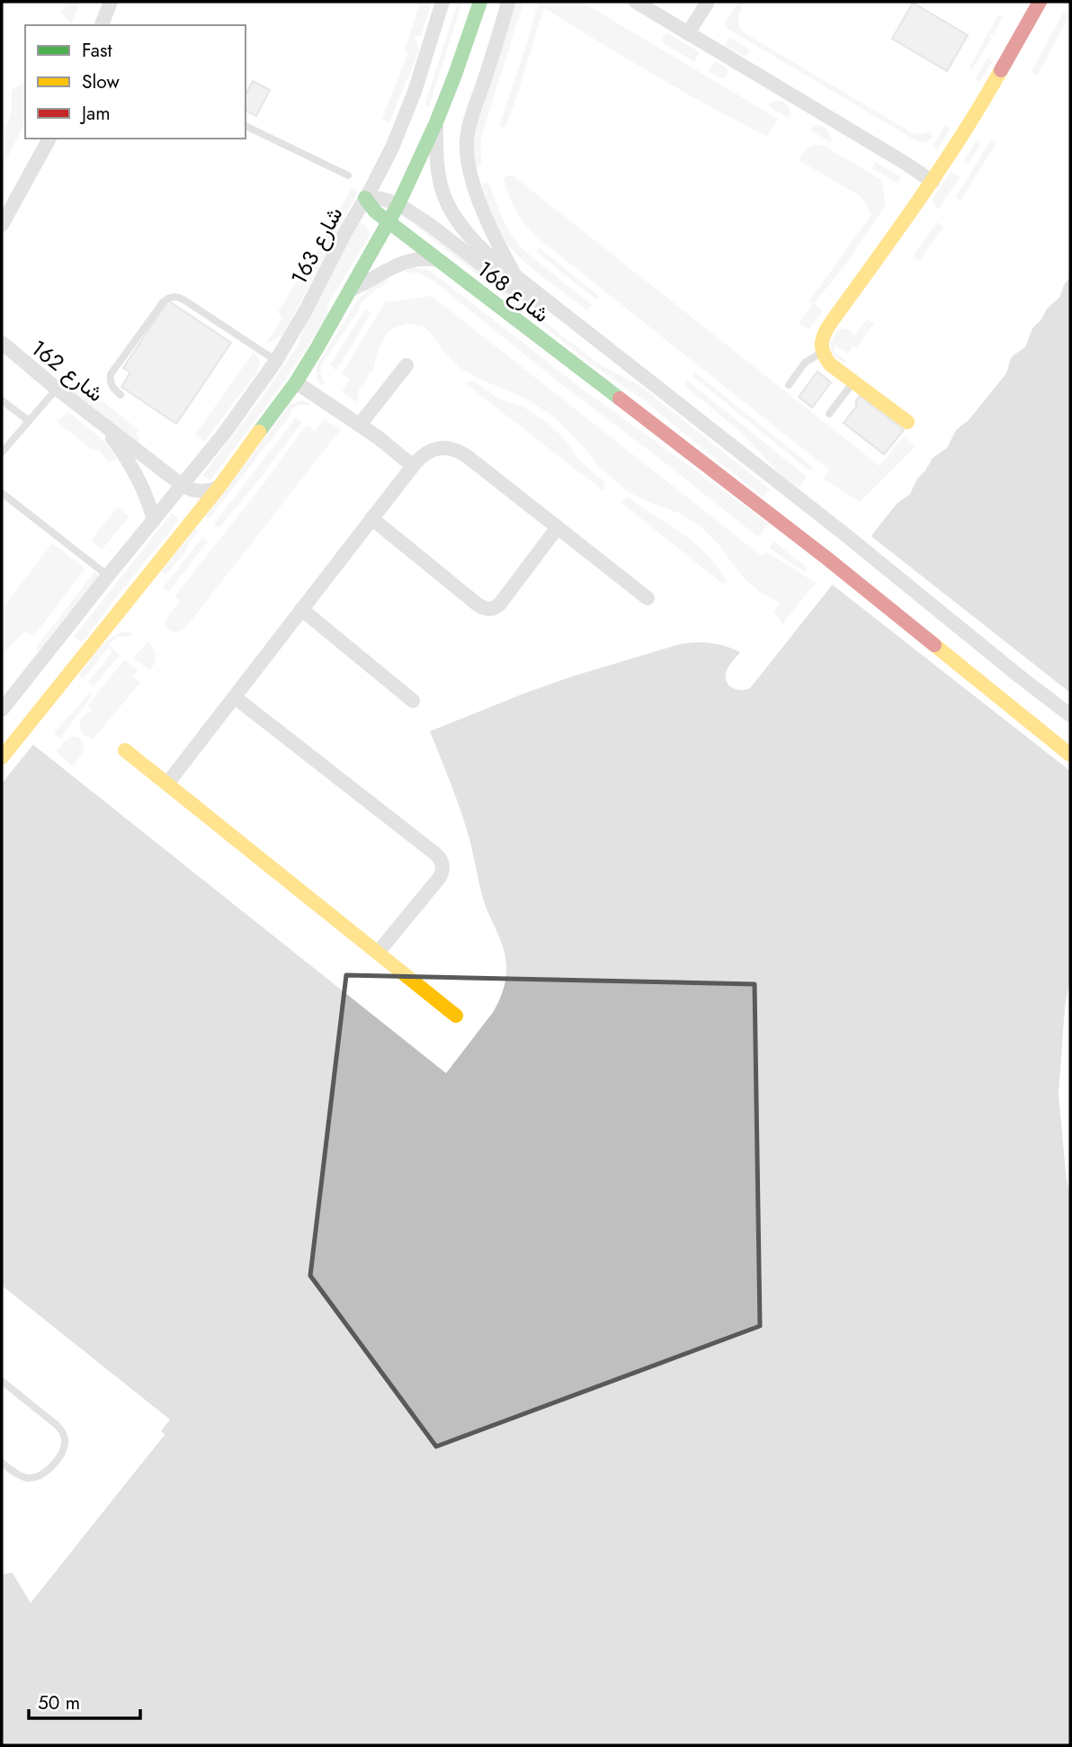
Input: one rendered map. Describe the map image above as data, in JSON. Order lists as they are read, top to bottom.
{
  "streets": {
    "street": ["شارع 163", "شارع 168", "شارع 162"]
  },
  "crossings": [
    ["شارع 163", "شارع 168"],
    ["شارع 163", "شارع 162"]
  ],
  "legend": ["Fast", "Slow", "Jam"],
  "scale_bar": "50 m"
}
